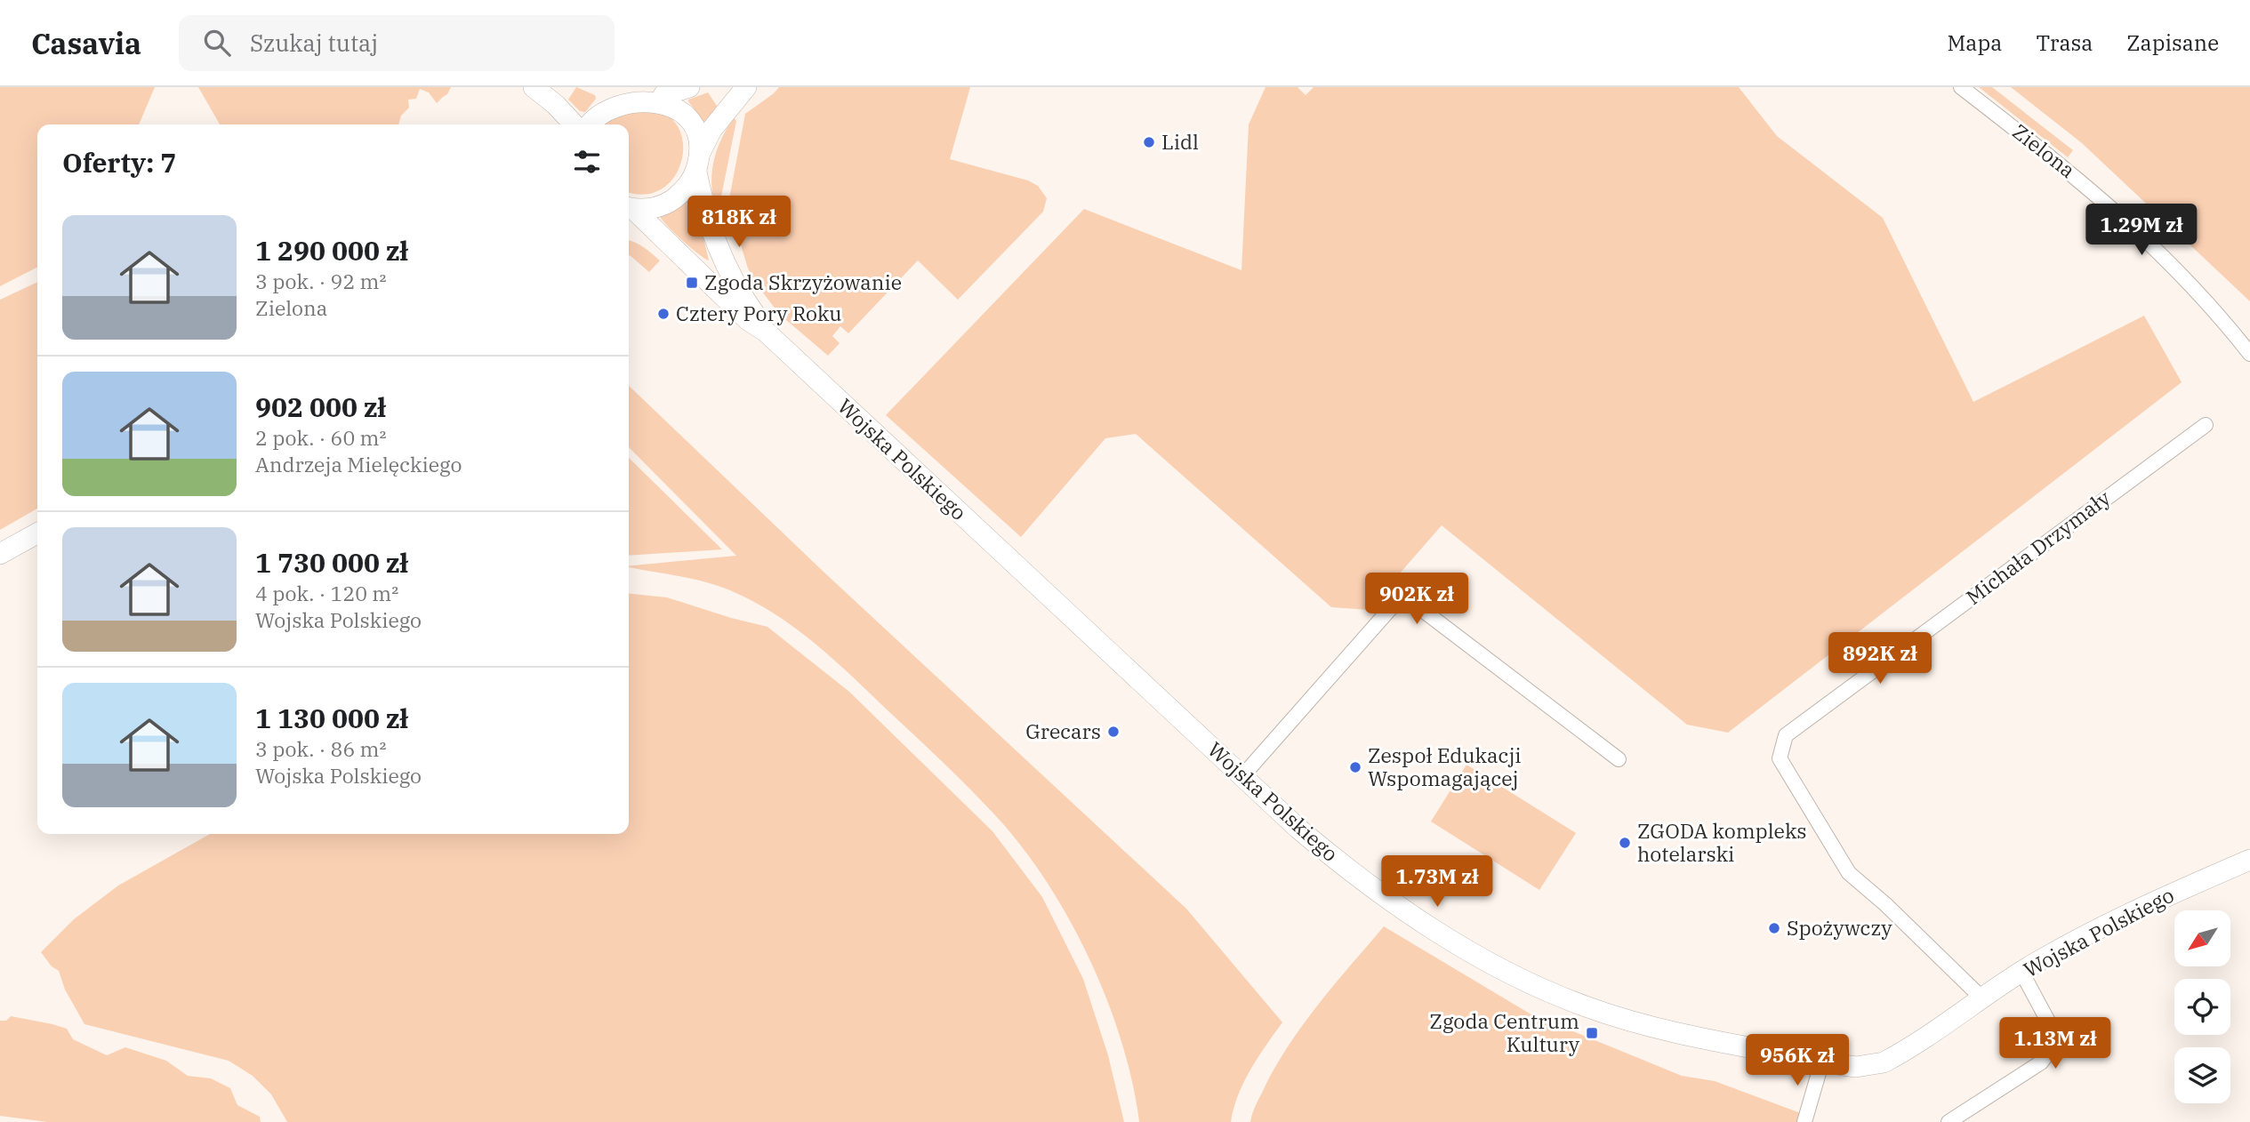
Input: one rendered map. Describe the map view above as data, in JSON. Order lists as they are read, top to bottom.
{
  "streets": {
    "street": ["Zielona", "Wojska Polskiego", "Michała Drzymały"]
  },
  "crossings": [
    ["Wojska Polskiego", "Michała Drzymały"]
  ],
  "places": {
    "other": [
      "Lidl",
      "Cztery Pory Roku",
      "Grecars",
      "Zespoł Edukacji Wspomagającej",
      "ZGODA kompleks hotelarski",
      "Spożywczy"
    ],
    "transit": ["Zgoda Skrzyżowanie", "Zgoda Centrum Kultury"]
  },
  "north": "bottom left",
  "page": {
    "header": "Casavia",
    "search": "Szukaj tutaj",
    "nav": ["Mapa", "Trasa", "Zapisane"],
    "heading": "Oferty: 7",
    "price": [
      "818K zł",
      "1.29M zł",
      "902K zł",
      "892K zł",
      "1.73M zł",
      "1.13M zł",
      "956K zł"
    ],
    "list": [
      {
        "name": "1 290 000 zł",
        "note": "3 pok. · 92 m² · Zielona"
      },
      {
        "name": "902 000 zł",
        "note": "2 pok. · 60 m² · Andrzeja Mielęckiego"
      },
      {
        "name": "1 730 000 zł",
        "note": "4 pok. · 120 m² · Wojska Polskiego"
      },
      {
        "name": "1 130 000 zł",
        "note": "3 pok. · 86 m² · Wojska Polskiego"
      }
    ]
  }
}
